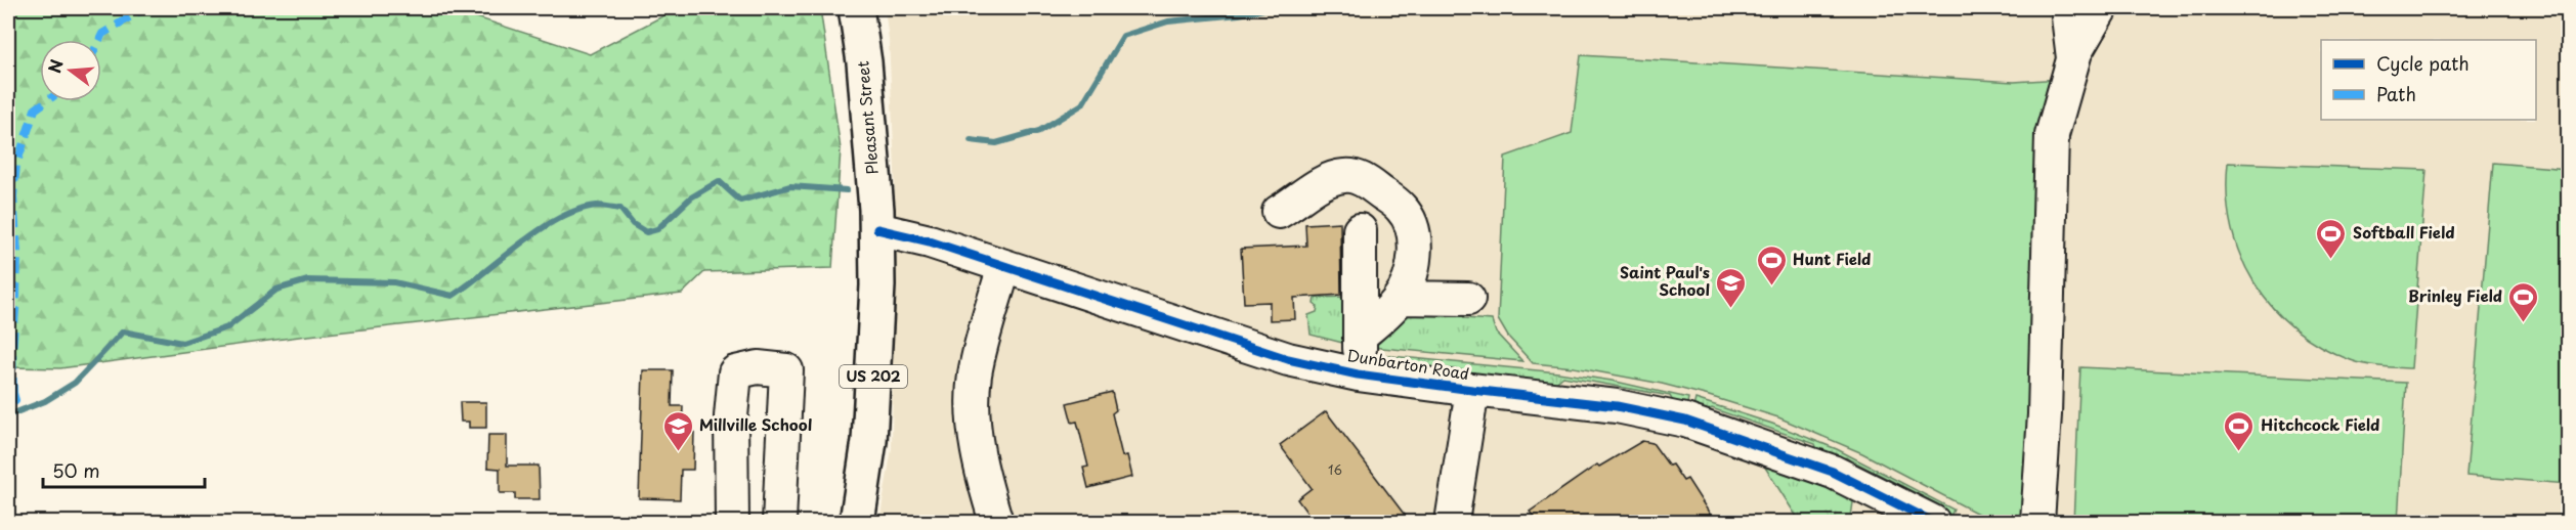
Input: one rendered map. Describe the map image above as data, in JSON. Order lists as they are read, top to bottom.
{
  "streets": {
    "main road": ["Pleasant Street", "US 202"],
    "street": ["Dunbarton Road"]
  },
  "crossings": [
    ["Pleasant Street", "Dunbarton Road"],
    ["Pleasant Street", "US 202"],
    ["Dunbarton Road", "US 202"]
  ],
  "places": {
    "sports": [
      "Softball Field",
      "Hunt Field",
      "Brinley Field",
      "Hitchcock Field"
    ],
    "school or university": ["Saint Paul's School", "Millville School"]
  },
  "house_numbers": ["16"],
  "legend": ["Cycle path", "Path"],
  "scale_bar": "50 m",
  "north": "left"
}
